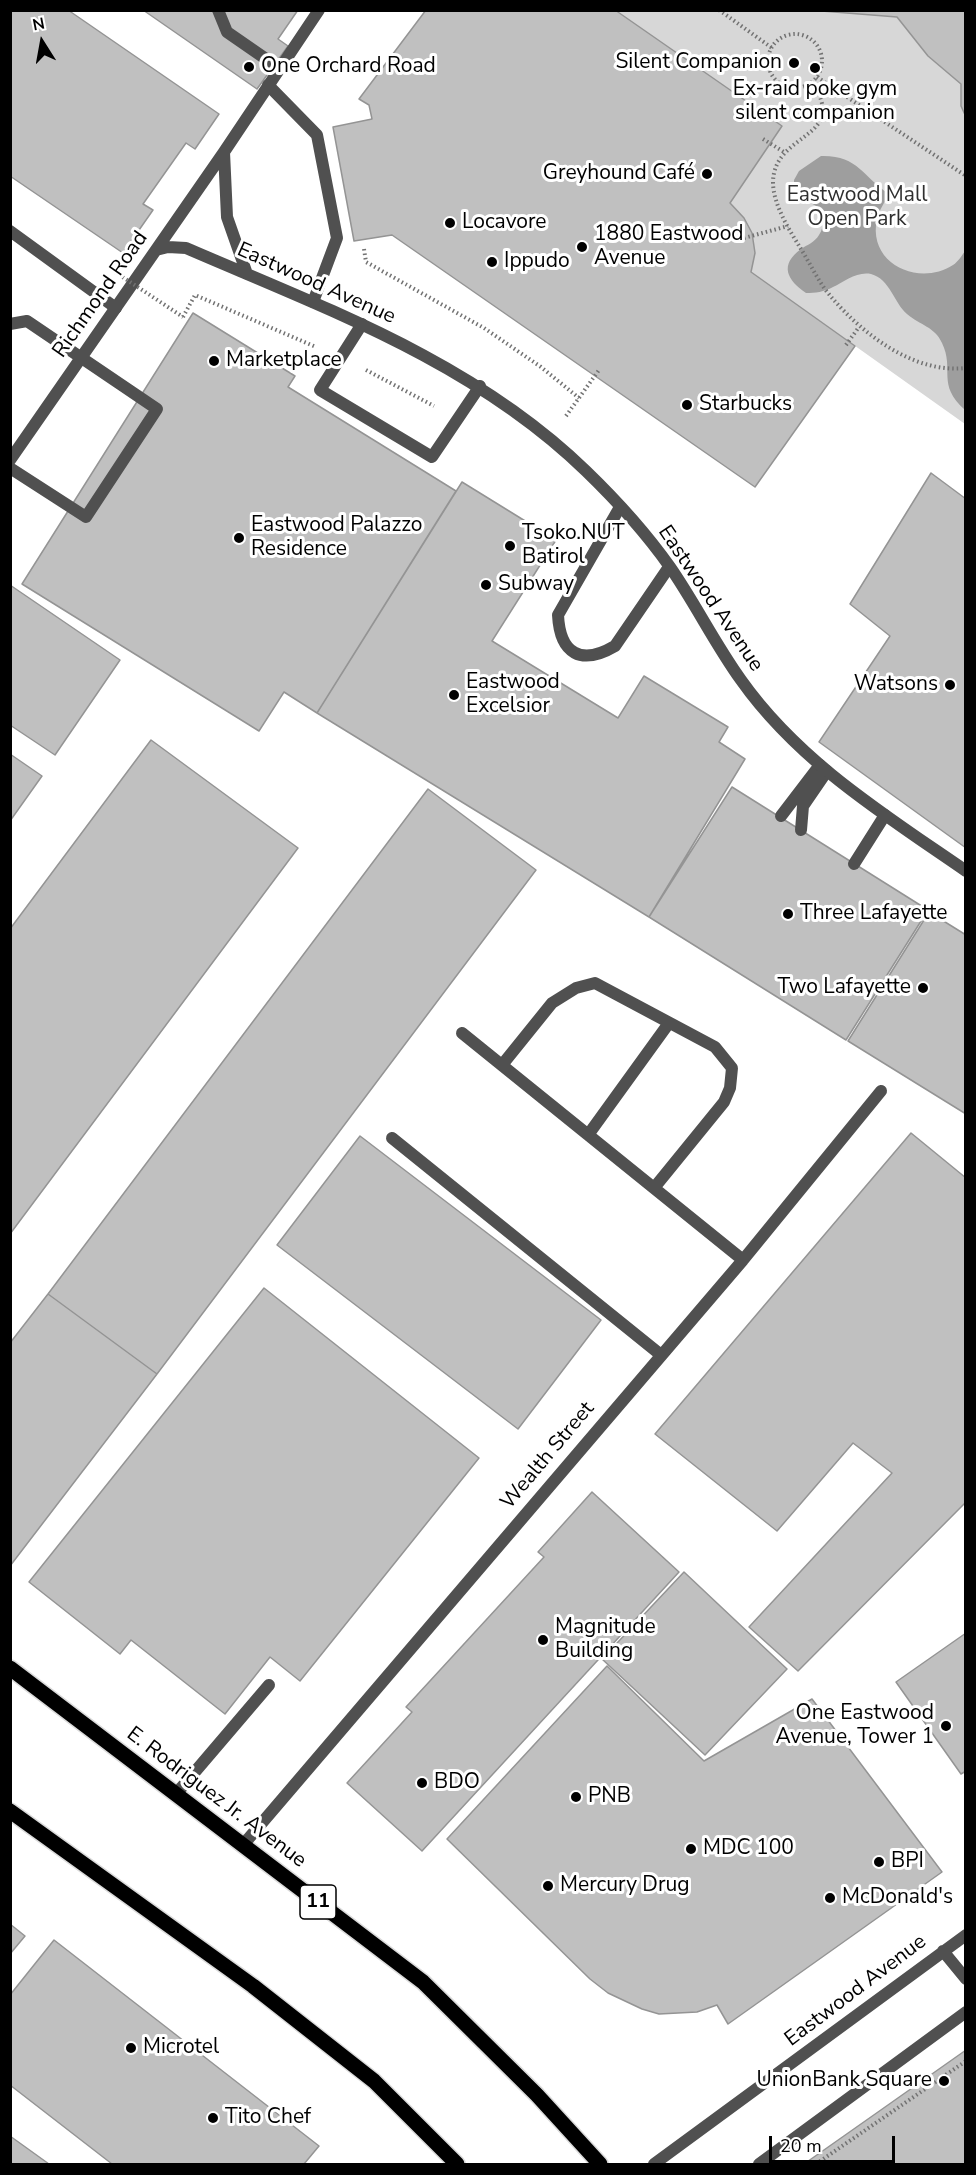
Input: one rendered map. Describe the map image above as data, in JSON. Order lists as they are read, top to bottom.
{
  "streets": {
    "main road": ["E. Rodriguez Jr. Avenue", "11"],
    "street": ["Eastwood Avenue", "Richmond Road", "Wealth Street"]
  },
  "crossings": [
    ["Eastwood Avenue", "Richmond Road"],
    ["Wealth Street", "E. Rodriguez Jr. Avenue"]
  ],
  "parks": ["Eastwood Mall Open Park"],
  "places": [
    "Silent Companion",
    "One Orchard Road",
    "Ex-raid poke gym silent companion",
    "Greyhound Café",
    "Locavore",
    "1880 Eastwood Avenue",
    "Ippudo",
    "Marketplace",
    "Starbucks",
    "Eastwood Palazzo Residence",
    "Tsoko.NUT Batirol",
    "Subway",
    "Watsons",
    "Eastwood Excelsior",
    "Three Lafayette",
    "Two Lafayette",
    "Magnitude Building",
    "One Eastwood Avenue, Tower 1",
    "BDO",
    "PNB",
    "MDC 100",
    "BPI",
    "Mercury Drug",
    "McDonald's",
    "Microtel",
    "UnionBank Square",
    "Tito Chef"
  ],
  "scale_bar": "20 m",
  "north": "top"
}
